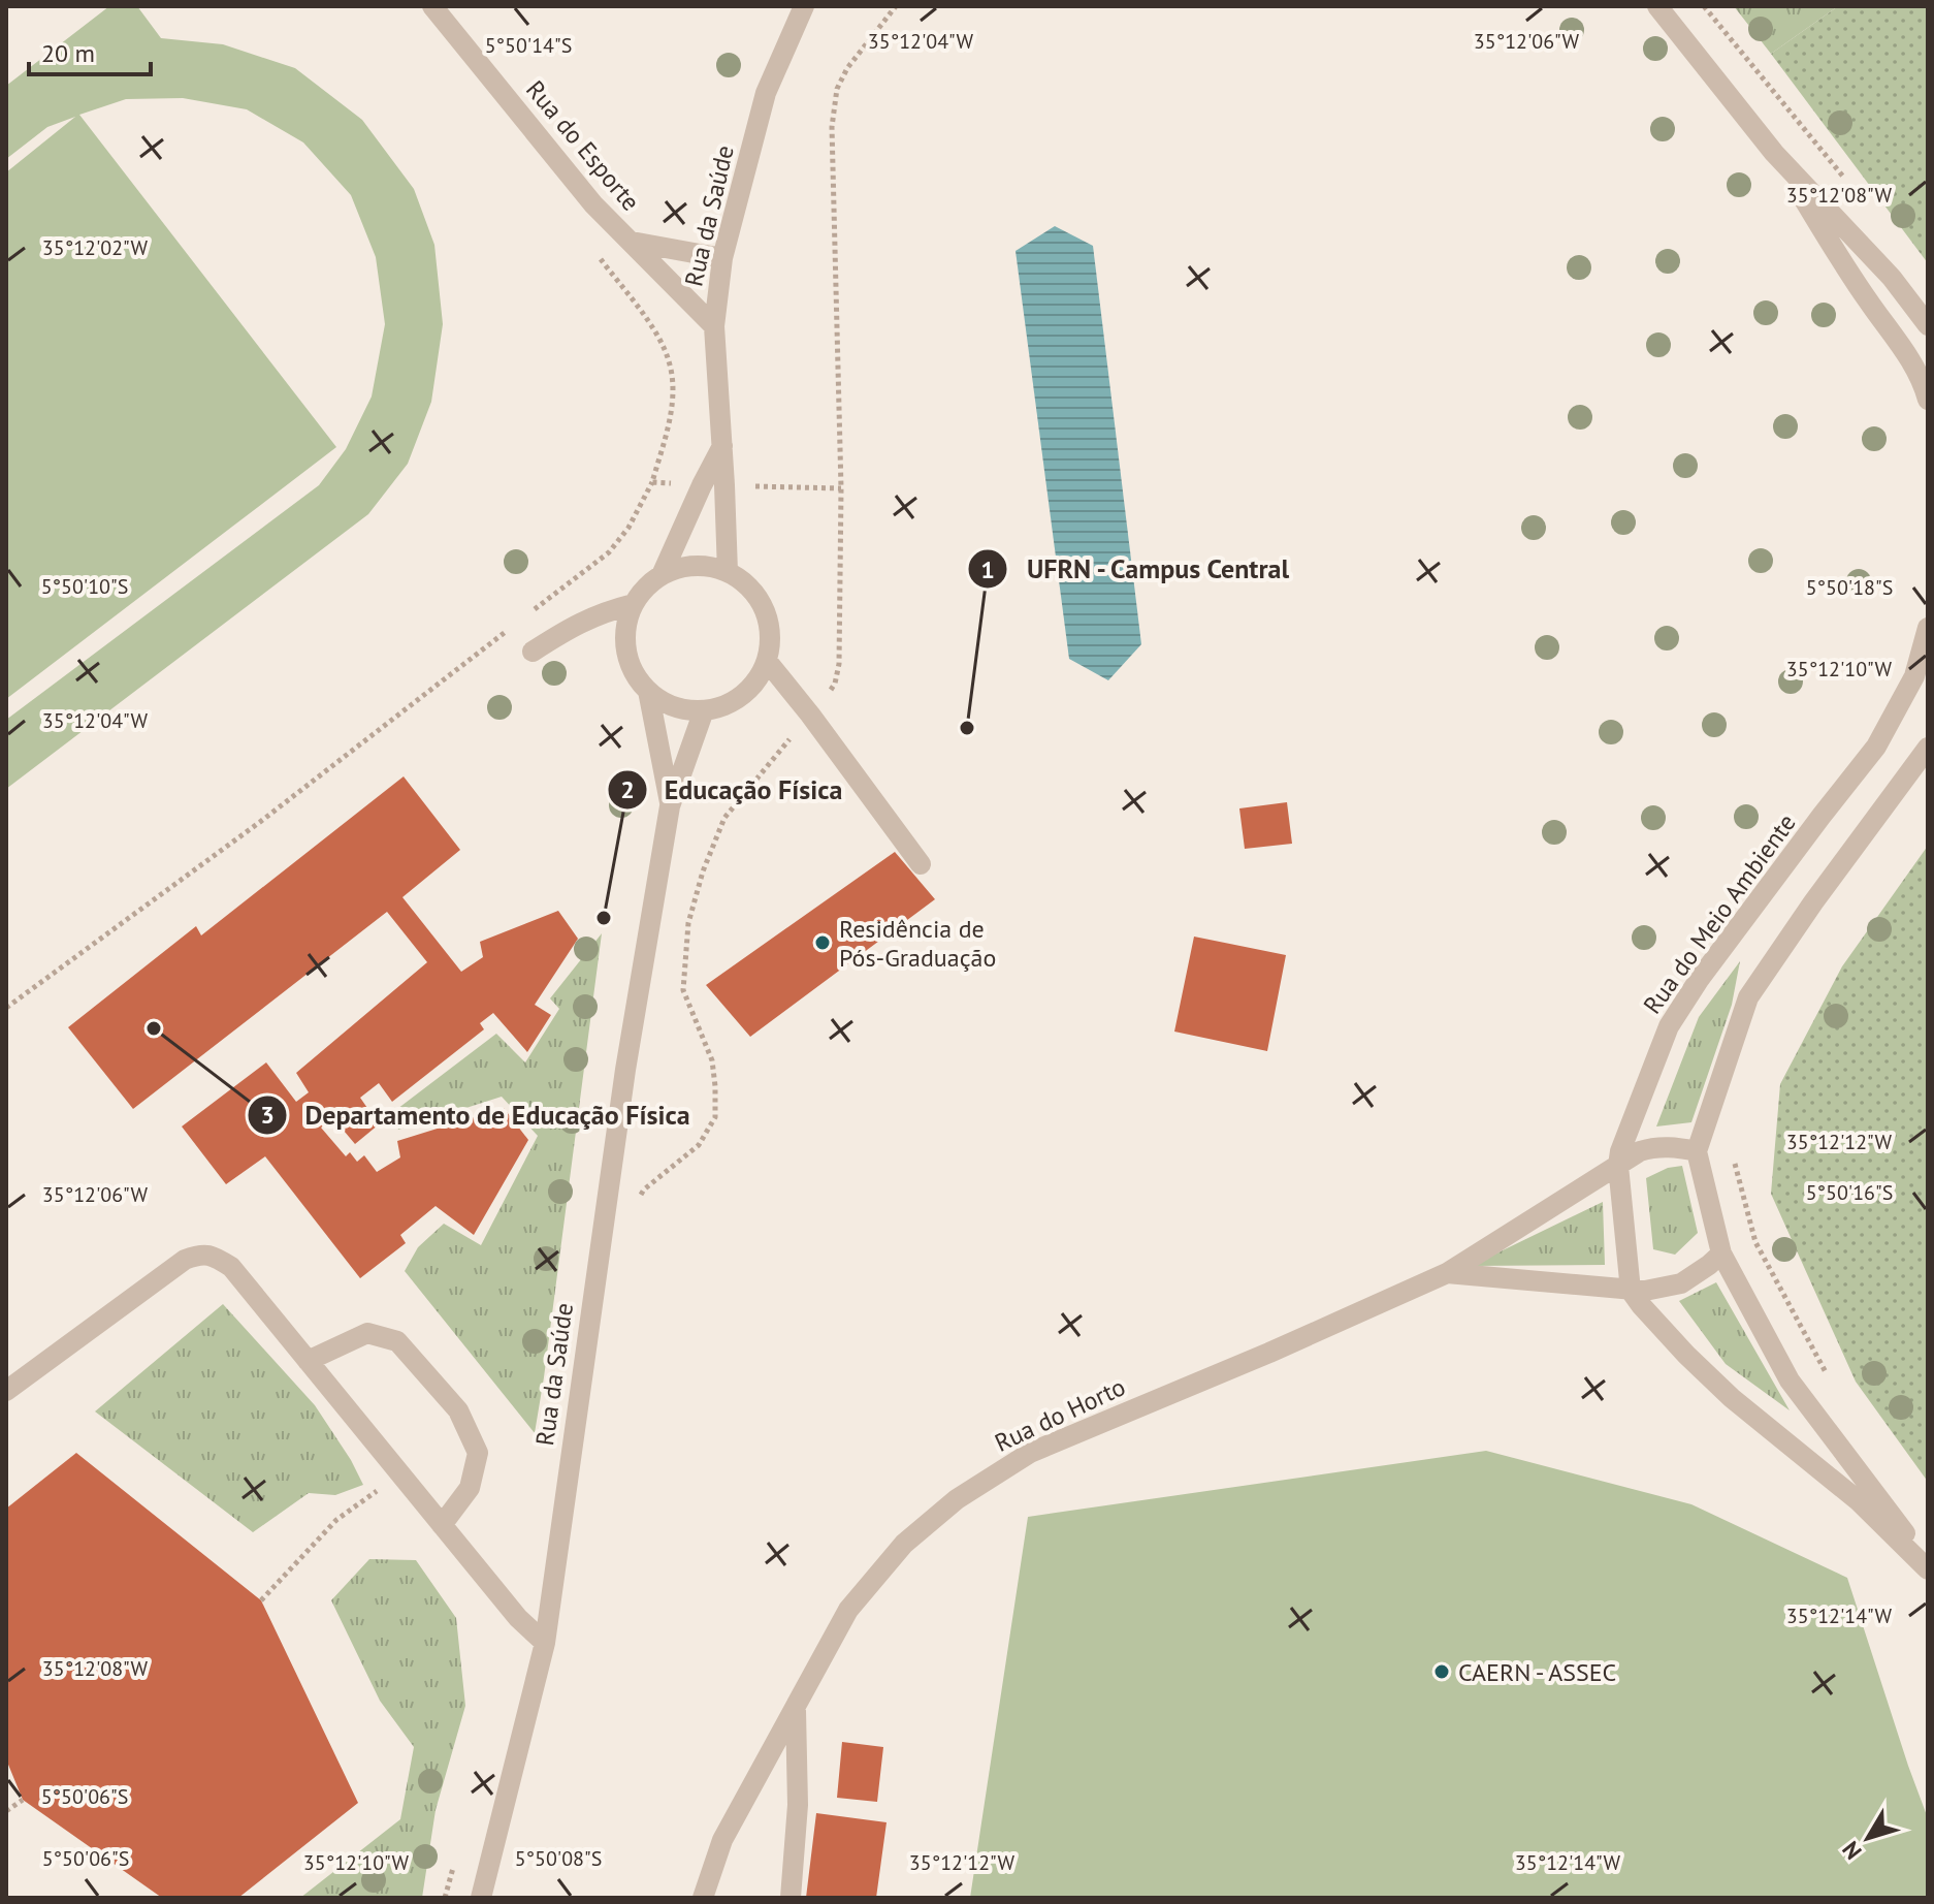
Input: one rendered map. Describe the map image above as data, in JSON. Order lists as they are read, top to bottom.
{
  "streets": {
    "lane": [
      "Rua do Esporte",
      "Rua da Saúde",
      "Rua do Meio Ambiente",
      "Rua do Horto"
    ]
  },
  "crossings": [
    ["Rua do Esporte", "Rua da Saúde"],
    ["Rua do Meio Ambiente", "Rua do Horto"]
  ],
  "places": [
    "UFRN - Campus Central",
    "Educação Física",
    "Residência de Pós-Graduação",
    "Departamento de Educação Física",
    "CAERN - ASSEC"
  ],
  "scale_bar": "20 m",
  "north": "bottom left",
  "coordinates": [
    "35°12'04\"W",
    "35°12'06\"W",
    "5°50'14\"S",
    "35°12'08\"W",
    "35°12'02\"W",
    "5°50'10\"S",
    "5°50'18\"S",
    "35°12'10\"W",
    "35°12'12\"W",
    "5°50'16\"S",
    "35°12'14\"W",
    "5°50'06\"S",
    "5°50'08\"S"
  ]
}
